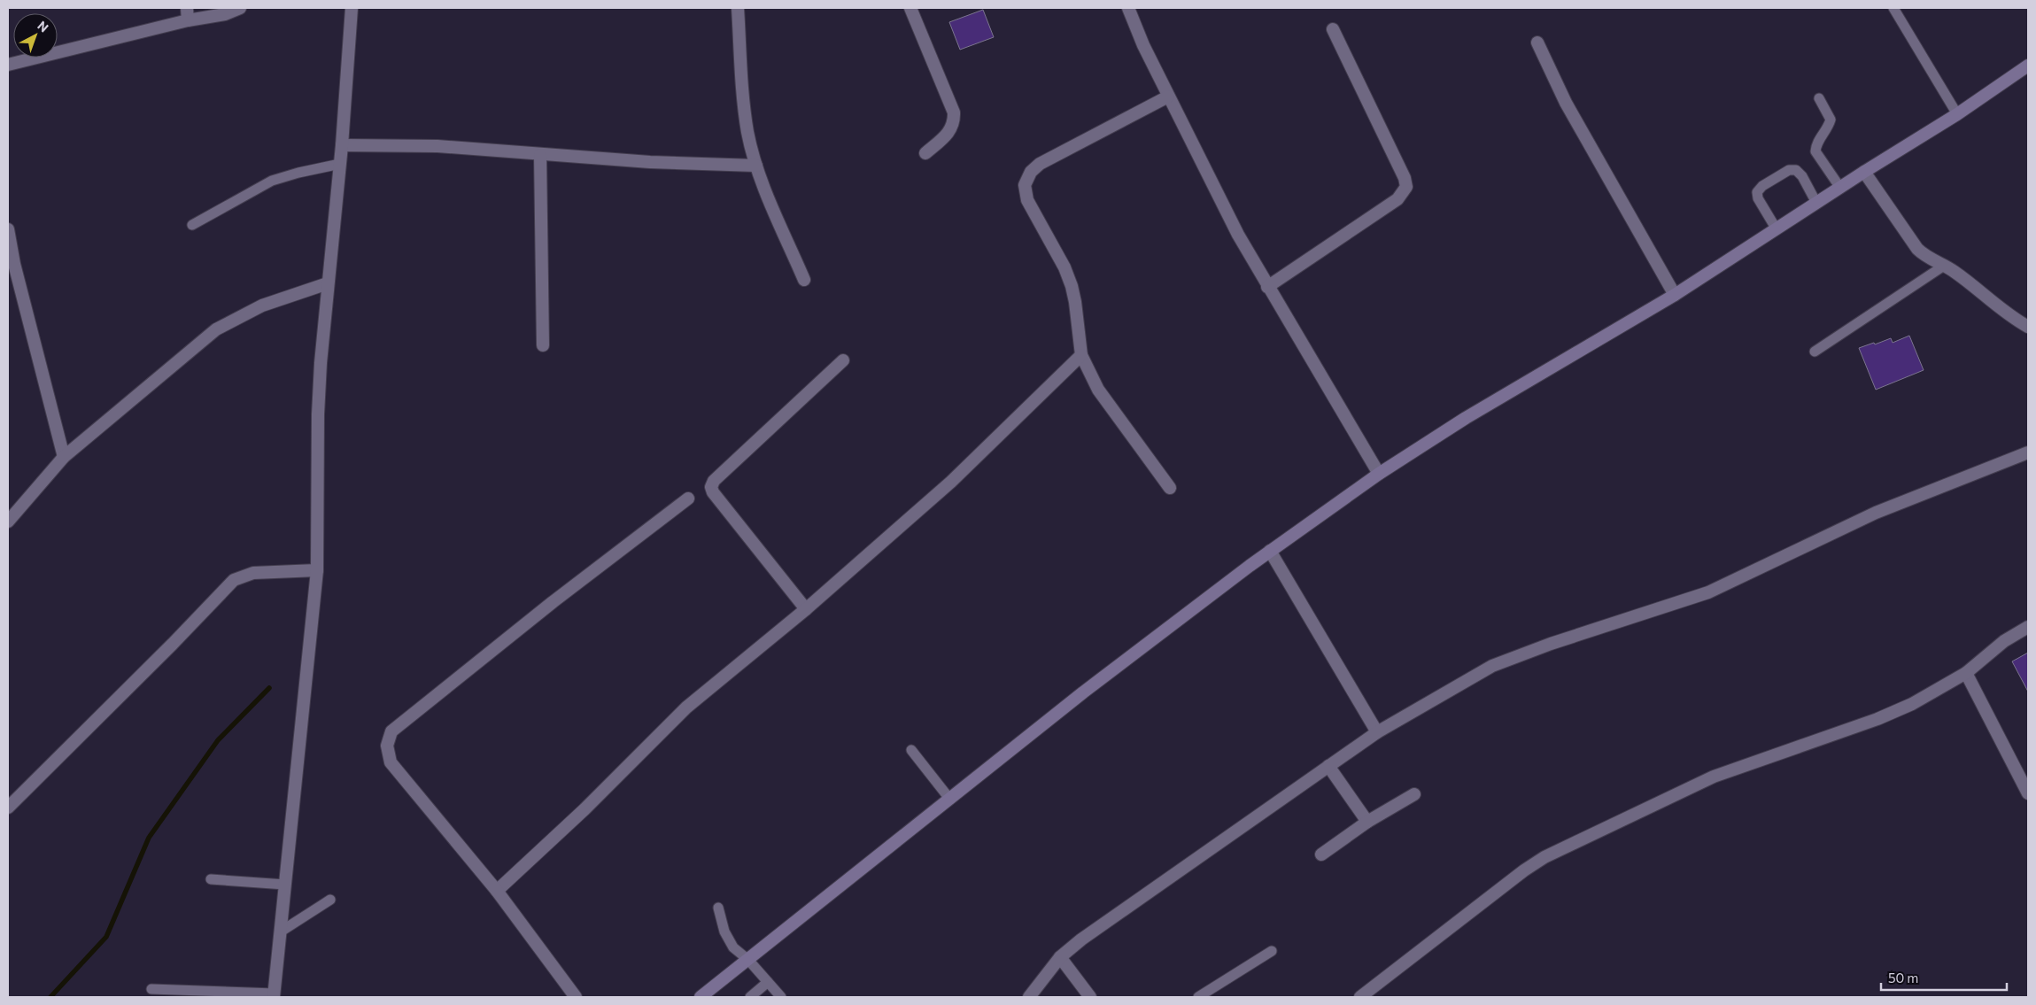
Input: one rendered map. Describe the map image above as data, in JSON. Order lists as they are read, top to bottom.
{
  "scale_bar": "50 m",
  "north": "top right"
}
